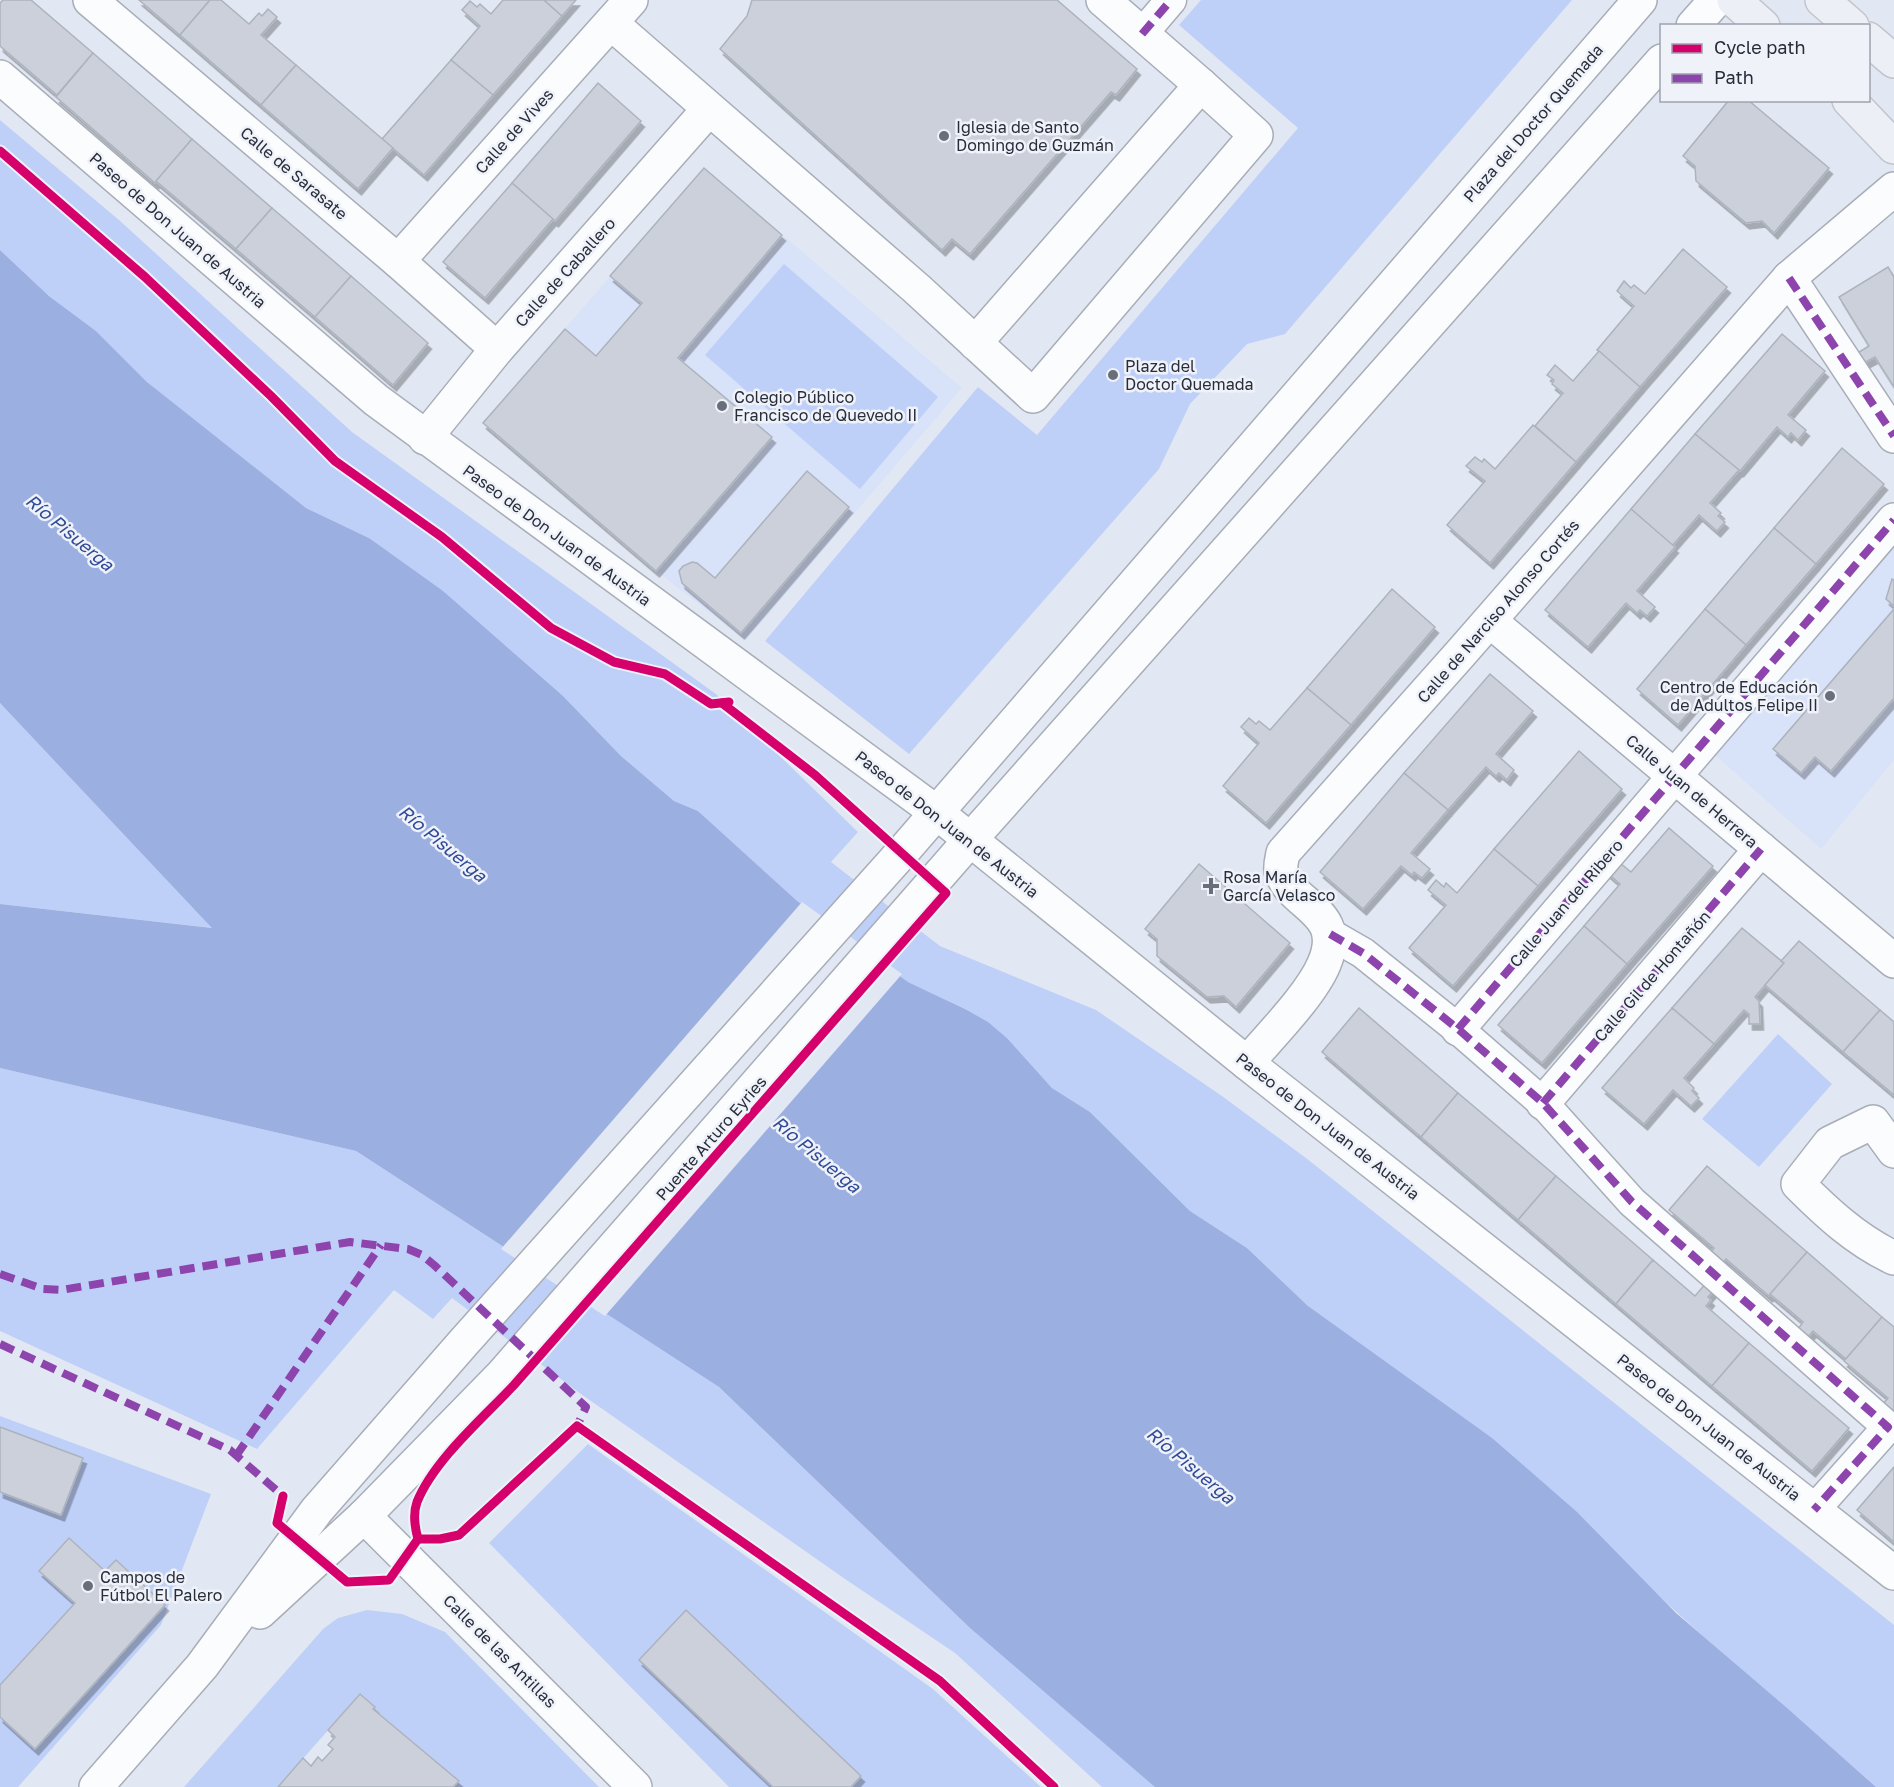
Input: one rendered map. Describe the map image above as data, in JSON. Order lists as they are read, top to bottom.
{
  "streets": {
    "street": [
      "Plaza del Doctor Quemada",
      "Calle de Vives",
      "Calle de Sarasate",
      "Paseo de Don Juan de Austria",
      "Calle de Caballero",
      "Calle de Narciso Alonso Cortés",
      "Calle Juan de Herrera",
      "Calle Juan del Ribero",
      "Calle Gil de Hontañón",
      "Puente Arturo Eyries",
      "Calle de las Antillas"
    ]
  },
  "crossings": [
    ["Plaza del Doctor Quemada", "Paseo de Don Juan de Austria"],
    ["Plaza del Doctor Quemada", "Puente Arturo Eyries"],
    ["Calle de Vives", "Calle de Sarasate"],
    ["Calle de Sarasate", "Calle de Caballero"],
    ["Paseo de Don Juan de Austria", "Calle de Caballero"],
    ["Paseo de Don Juan de Austria", "Puente Arturo Eyries"],
    ["Calle de Narciso Alonso Cortés", "Calle Juan de Herrera"],
    ["Calle Juan de Herrera", "Calle Juan del Ribero"],
    ["Calle Juan de Herrera", "Calle Gil de Hontañón"],
    ["Puente Arturo Eyries", "Calle de las Antillas"]
  ],
  "water": ["Río Pisuerga"],
  "places": {
    "other": [
      "Iglesia de Santo Domingo de Guzmán",
      "Plaza del Doctor Quemada",
      "Colegio Público Francisco de Quevedo II",
      "Centro de Educación de Adultos Felipe II",
      "Campos de Fútbol El Palero"
    ],
    "health": ["Rosa María García Velasco"]
  },
  "legend": ["Cycle path", "Path"]
}
